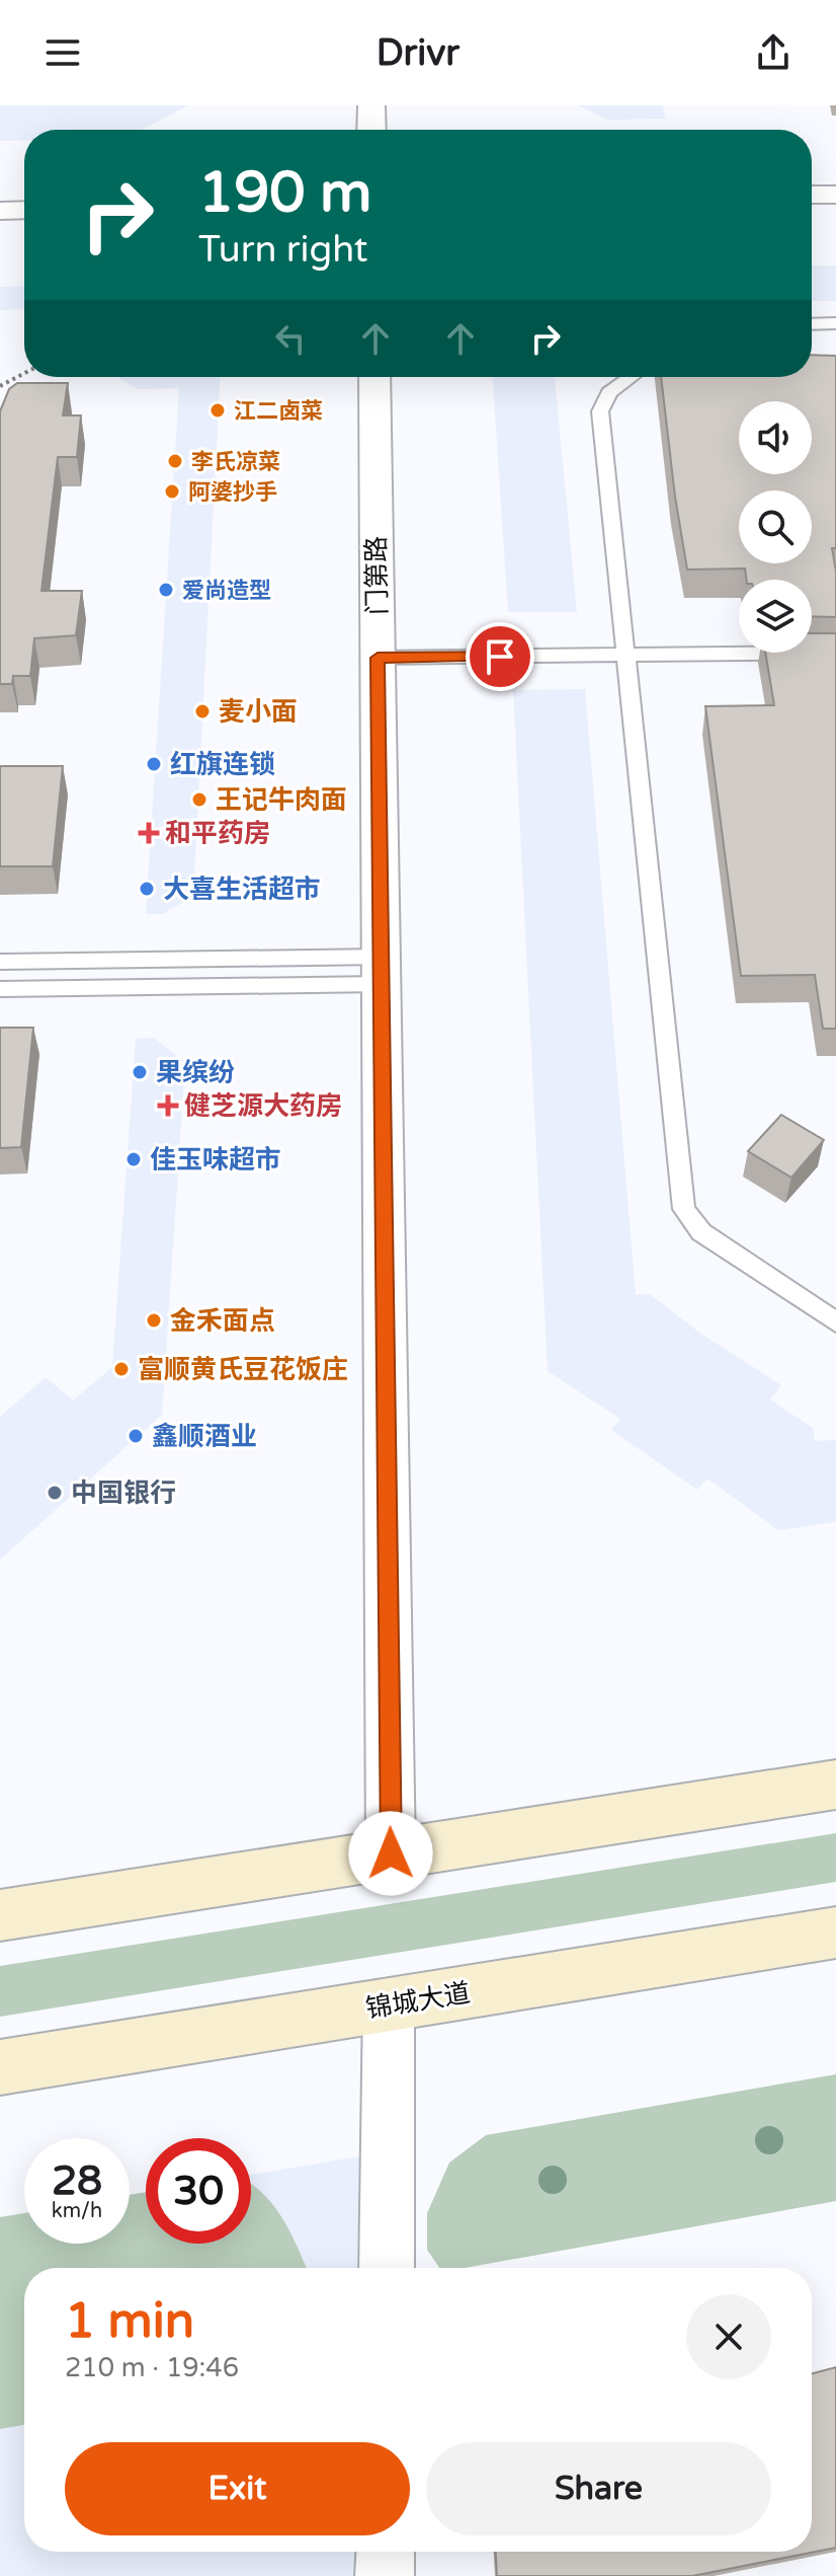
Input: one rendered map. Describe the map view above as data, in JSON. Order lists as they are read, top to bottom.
{
  "streets": {
    "main road": ["锦城大道"],
    "street": ["门第路"]
  },
  "places": {
    "other": [
      "江二卤菜",
      "李氏凉菜",
      "阿婆抄手",
      "爱尚造型",
      "麦小面",
      "红旗连锁",
      "王记牛肉面",
      "大喜生活超市",
      "果缤纷",
      "佳玉味超市",
      "金禾面点",
      "富顺黄氏豆花饭庄",
      "鑫顺酒业",
      "中国银行"
    ],
    "health": ["和平药房", "健芝源大药房"]
  },
  "page": {
    "header": "Drivr",
    "turn": ["190 m", "Turn right"],
    "speed": "28 km/h",
    "limit": "30",
    "heading": ["1 min", "210 m · 19:46"],
    "buttons": ["Exit", "Share"]
  }
}
